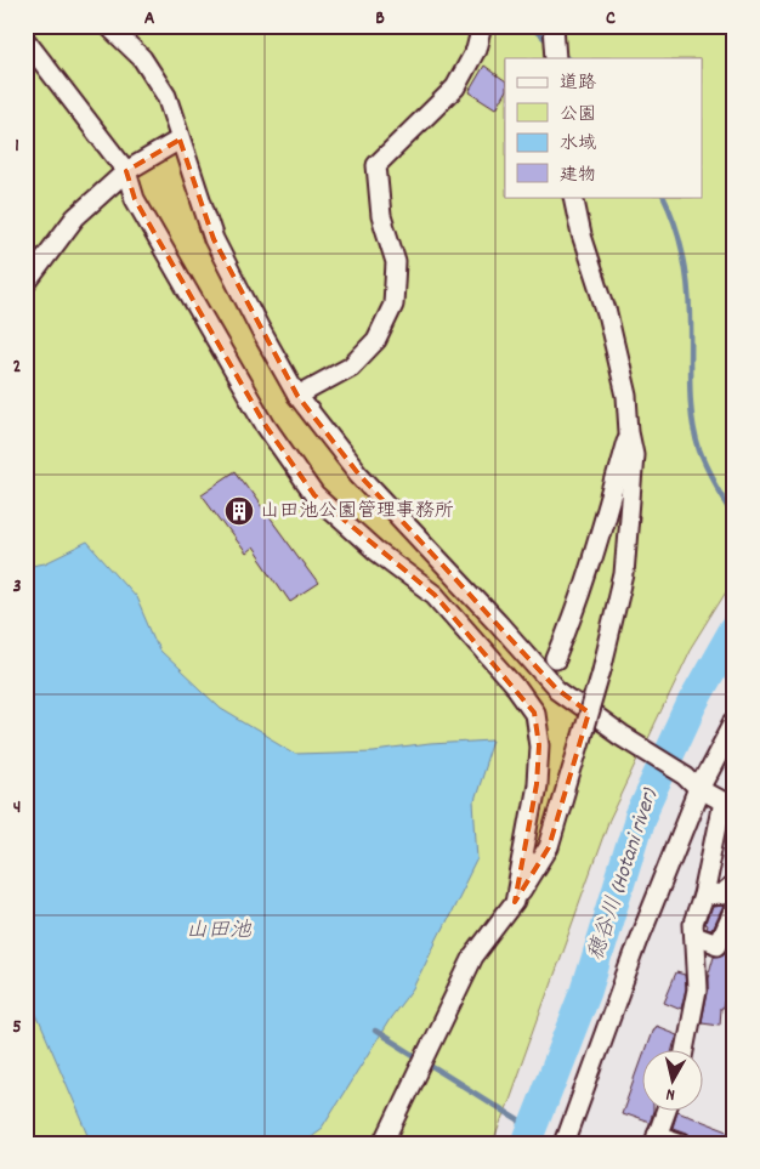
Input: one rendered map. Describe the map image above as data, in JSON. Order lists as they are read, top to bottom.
{
  "water": ["穂谷川 (Hotani river)", "山田池"],
  "places": {
    "building": ["山田池公園管理事務所"]
  },
  "legend": [
    "道路",
    "公園",
    "水域",
    "建物"
  ],
  "north": "bottom",
  "grid": {
    "columns": ["A", "B", "C"],
    "rows": [
      "1",
      "2",
      "3",
      "4",
      "5"
    ]
  }
}
